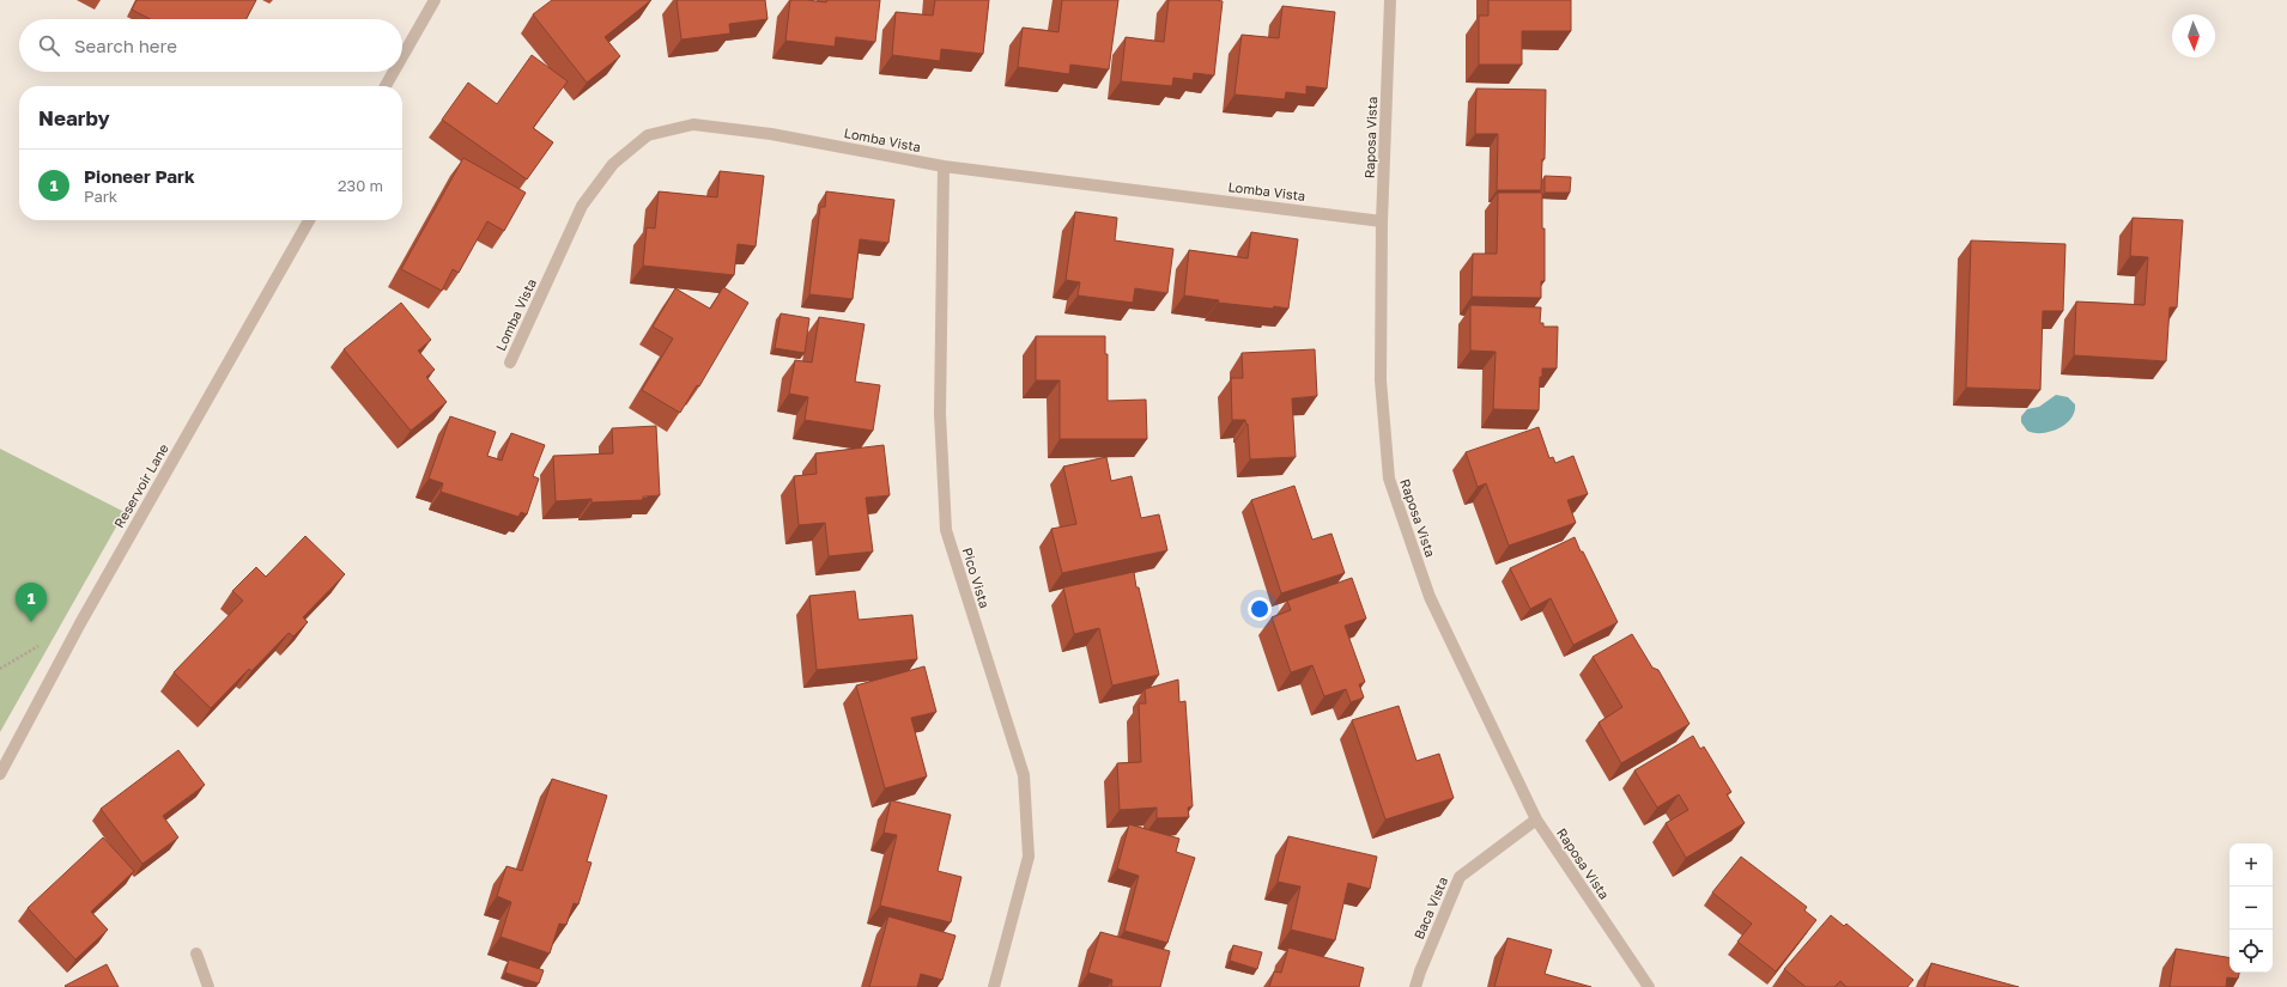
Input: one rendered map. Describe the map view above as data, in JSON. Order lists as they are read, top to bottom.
{
  "streets": {
    "street": [
      "Raposa Vista",
      "Lomba Vista",
      "Reservoir Lane",
      "Pico Vista",
      "Baca Vista"
    ]
  },
  "crossings": [
    ["Raposa Vista", "Lomba Vista"],
    ["Raposa Vista", "Baca Vista"],
    ["Lomba Vista", "Pico Vista"]
  ],
  "north": "bottom",
  "page": {
    "search": "Search here",
    "heading": "Nearby",
    "list": [
      {
        "mark": "1",
        "name": "Pioneer Park",
        "note": "Park",
        "value": "230 m"
      }
    ],
    "pins": "1",
    "map_buttons": ["+", "−"]
  }
}
